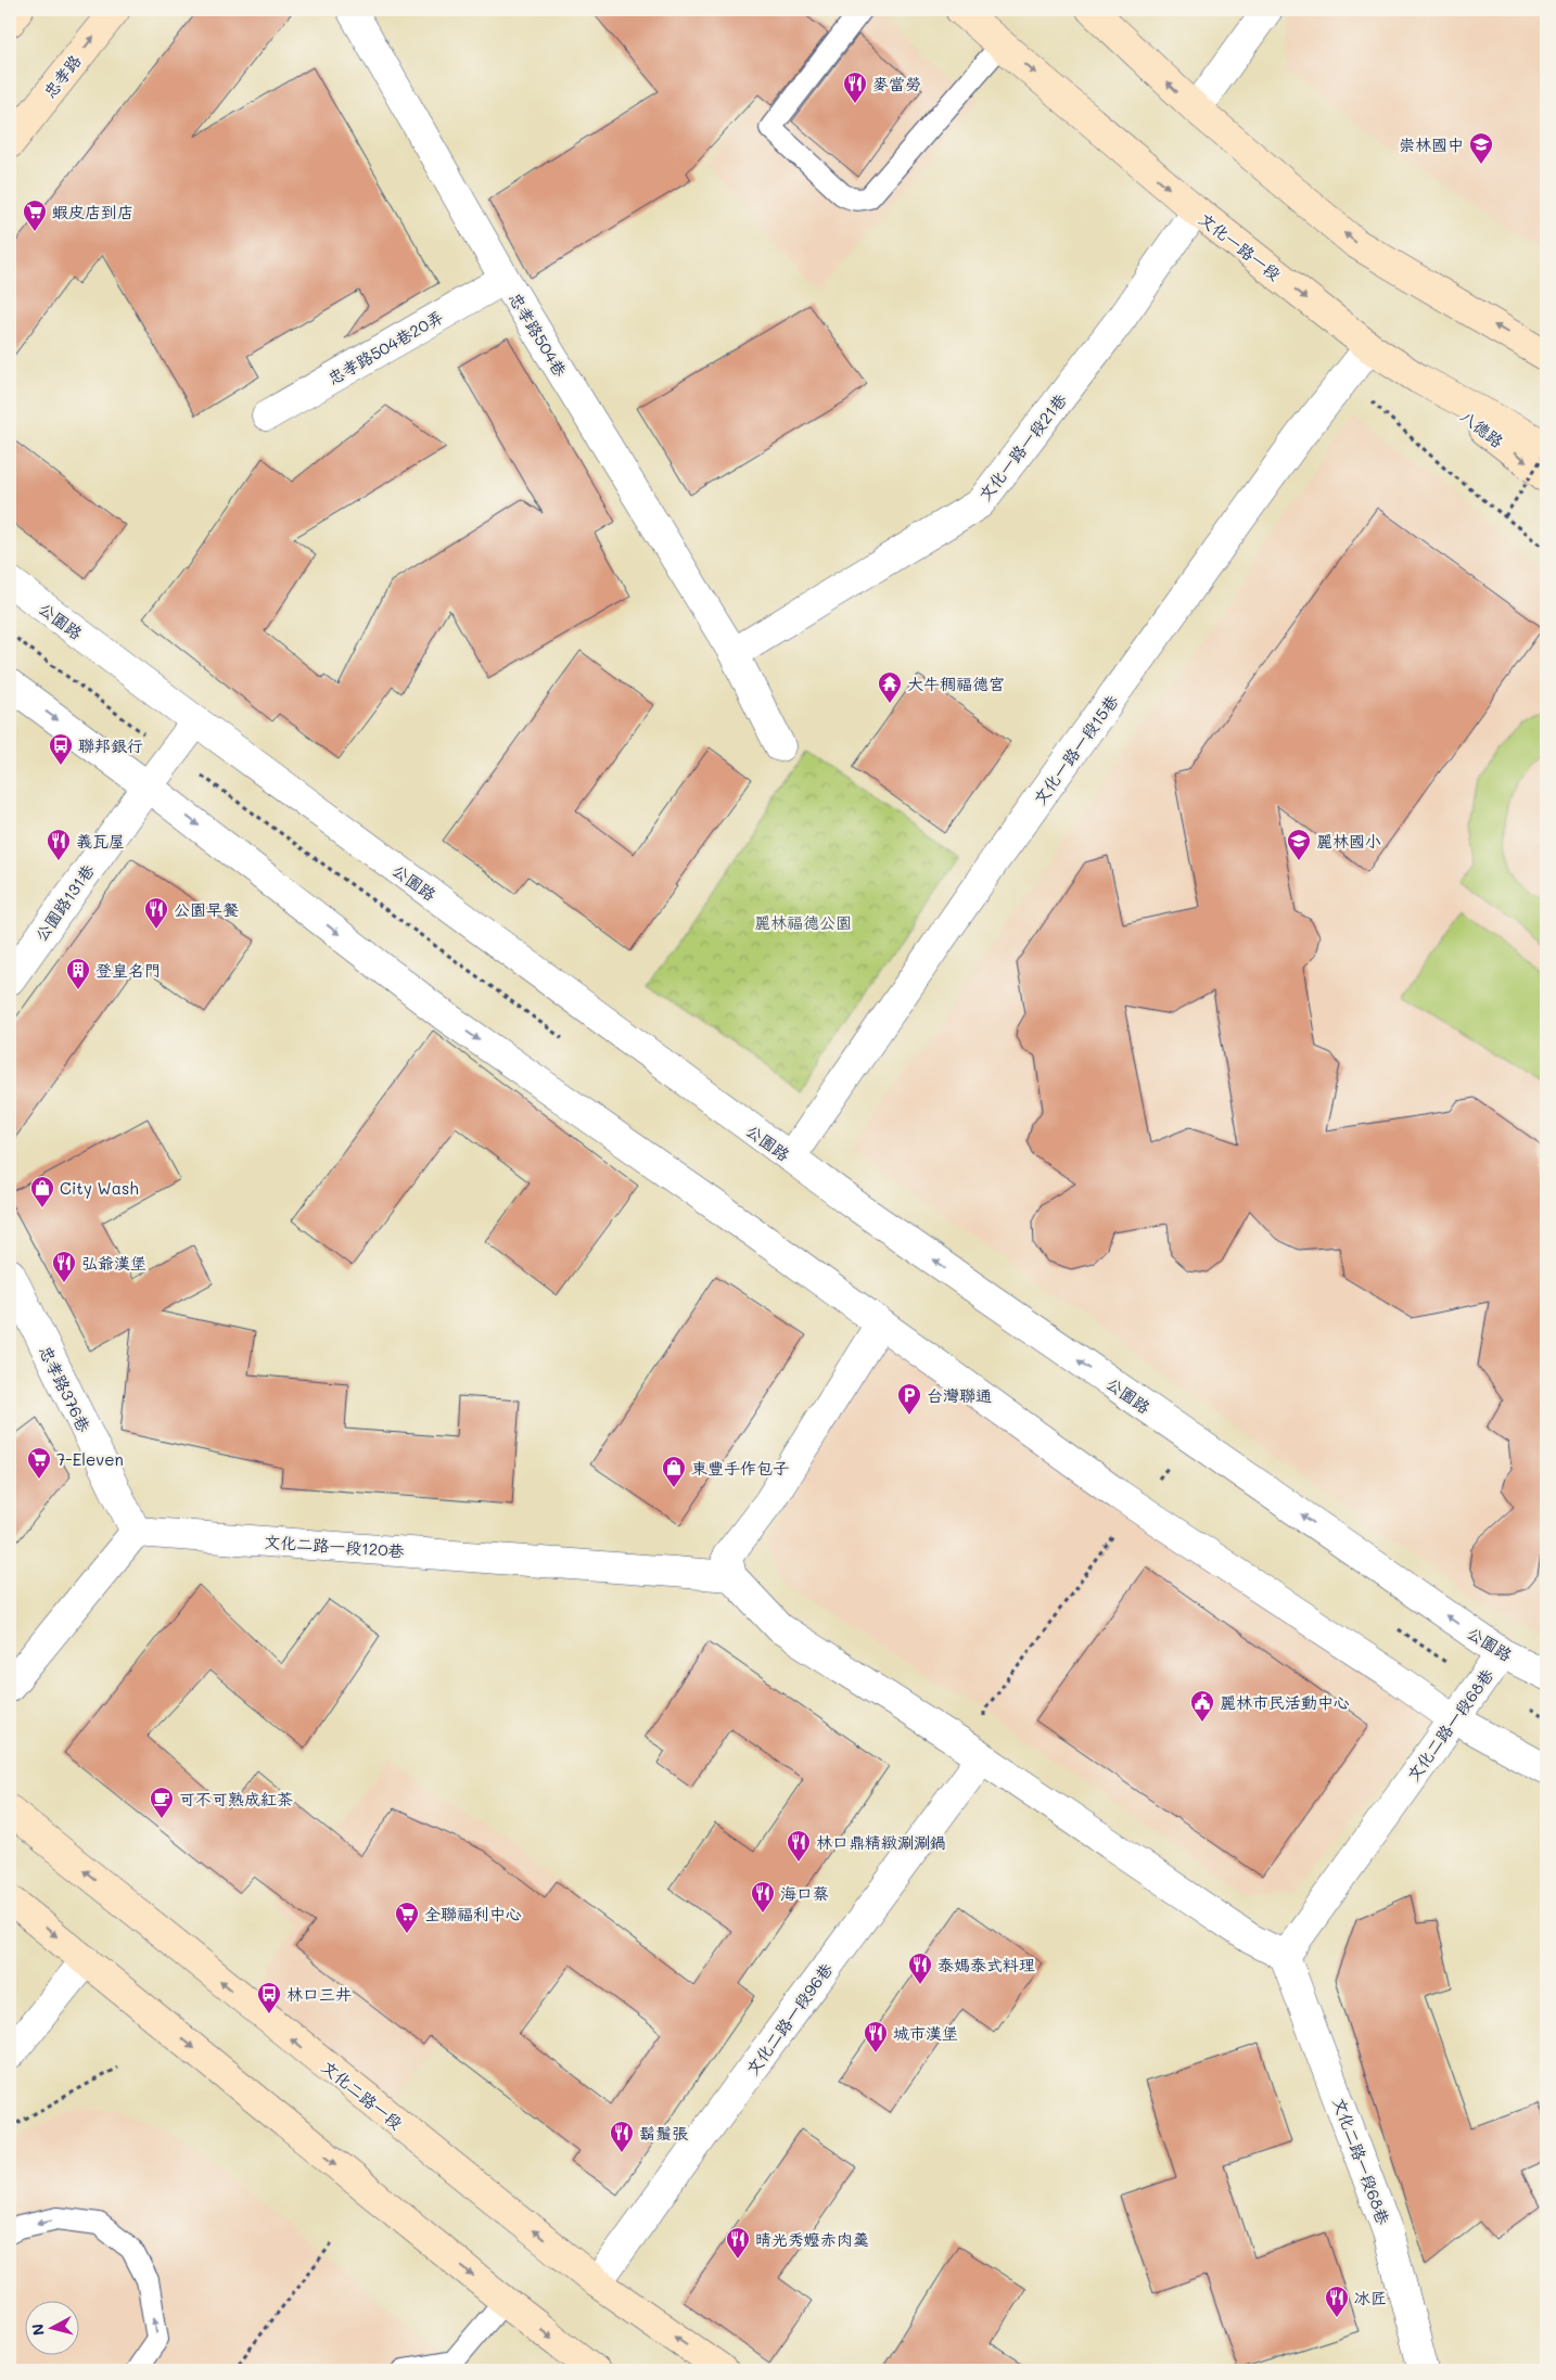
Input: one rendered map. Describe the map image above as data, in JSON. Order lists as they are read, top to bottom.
{
  "streets": {
    "street": [
      "忠孝路",
      "文化一路一段",
      "忠孝路504巷",
      "忠孝路504巷20弄",
      "八德路",
      "文化一路一段21巷",
      "公園路",
      "文化一路一段15巷",
      "公園路131巷",
      "忠孝路376巷",
      "文化二路一段120巷",
      "文化二路一段68巷",
      "文化二路一段96巷",
      "文化二路一段"
    ]
  },
  "crossings": [
    ["文化一路一段", "八德路"],
    ["文化一路一段", "文化一路一段21巷"],
    ["文化一路一段", "文化一路一段15巷"],
    ["忠孝路504巷", "忠孝路504巷20弄"],
    ["忠孝路504巷", "文化一路一段21巷"],
    ["公園路", "文化一路一段15巷"],
    ["公園路", "公園路131巷"],
    ["公園路", "文化二路一段68巷"],
    ["忠孝路376巷", "文化二路一段120巷"],
    ["文化二路一段96巷", "文化二路一段"]
  ],
  "one_way": ["忠孝路"],
  "parks": ["麗林福德公園"],
  "places": {
    "restaurant": [
      "麥當勞",
      "義瓦屋",
      "公園早餐",
      "弘爺漢堡",
      "林口鼎精緻涮涮鍋",
      "海口蔡",
      "泰媽泰式料理",
      "城市漢堡",
      "鬍鬚張",
      "晴光秀嬤赤肉羹",
      "冰匠"
    ],
    "school or university": ["崇林國中", "麗林國小"],
    "supermarket": ["蝦皮店到店", "7-Eleven", "全聯福利中心"],
    "temple": ["大牛稠福德宮"],
    "bus stop": ["聯邦銀行", "林口三井"],
    "building": ["登皇名門"],
    "shop": ["City Wash", "東豐手作包子"],
    "parking": ["台灣聯通"],
    "public building": ["麗林市民活動中心"],
    "cafe": ["可不可熟成紅茶"]
  },
  "north": "left"
}
